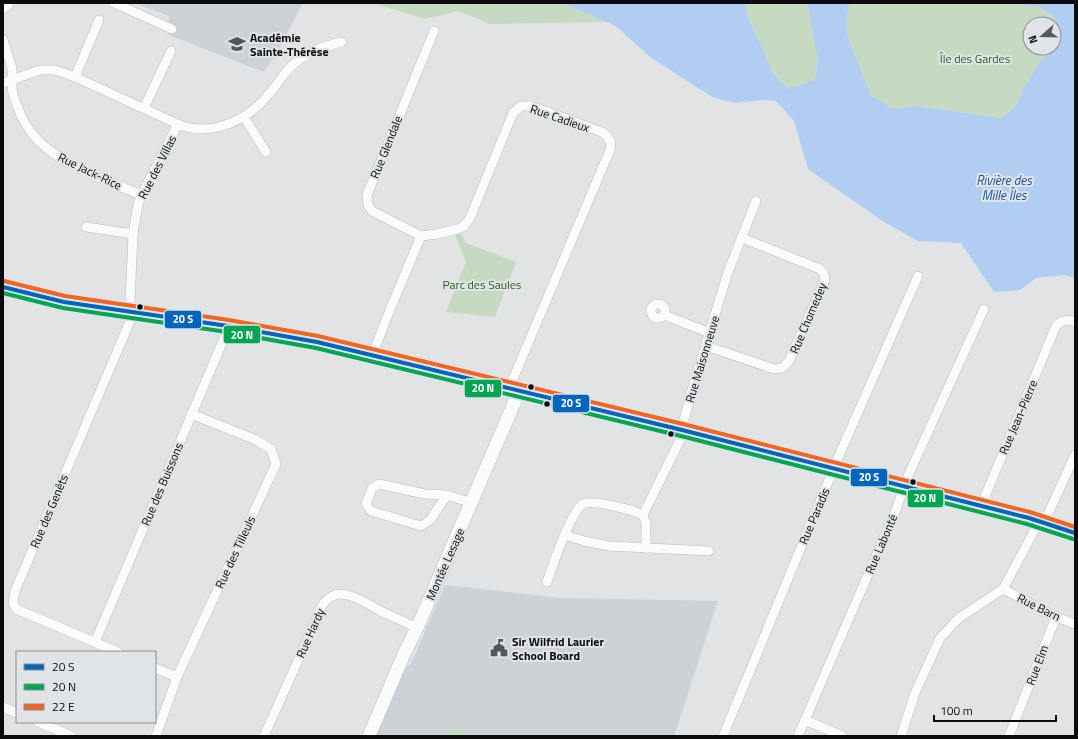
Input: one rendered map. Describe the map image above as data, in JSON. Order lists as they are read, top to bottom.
{
  "streets": {
    "main road": ["Montée Lesage"],
    "street": [
      "Rue Cadieux",
      "Rue Glendale",
      "Rue des Villas",
      "Rue Jack-Rice",
      "Rue Chomedey",
      "Rue Maisonneuve",
      "Rue Jean-Pierre",
      "Rue des Buissons",
      "Rue des Genêts",
      "Rue Paradis",
      "Rue Labonté",
      "Rue des Tilleuls",
      "Rue Barn",
      "Rue Hardy",
      "Rue Elm"
    ]
  },
  "crossings": [
    ["Rue Cadieux", "Rue Glendale"],
    ["Rue Cadieux", "Montée Lesage"],
    ["Rue des Villas", "Rue Jack-Rice"],
    ["Rue des Villas", "Rue des Genêts"],
    ["Rue Chomedey", "Rue Maisonneuve"],
    ["Rue des Buissons", "Rue des Genêts"],
    ["Rue des Buissons", "Rue des Tilleuls"],
    ["Montée Lesage", "Rue Hardy"],
    ["Rue Barn", "Rue Elm"]
  ],
  "water": ["Rivière des Mille Îles"],
  "parks": ["Île des Gardes", "Parc des Saules"],
  "places": {
    "school or university": ["Académie Sainte-Thérèse"],
    "public building": ["Sir Wilfrid Laurier School Board"]
  },
  "legend": ["20 S", "20 N", "22 E"],
  "scale_bar": "100 m",
  "north": "left"
}
